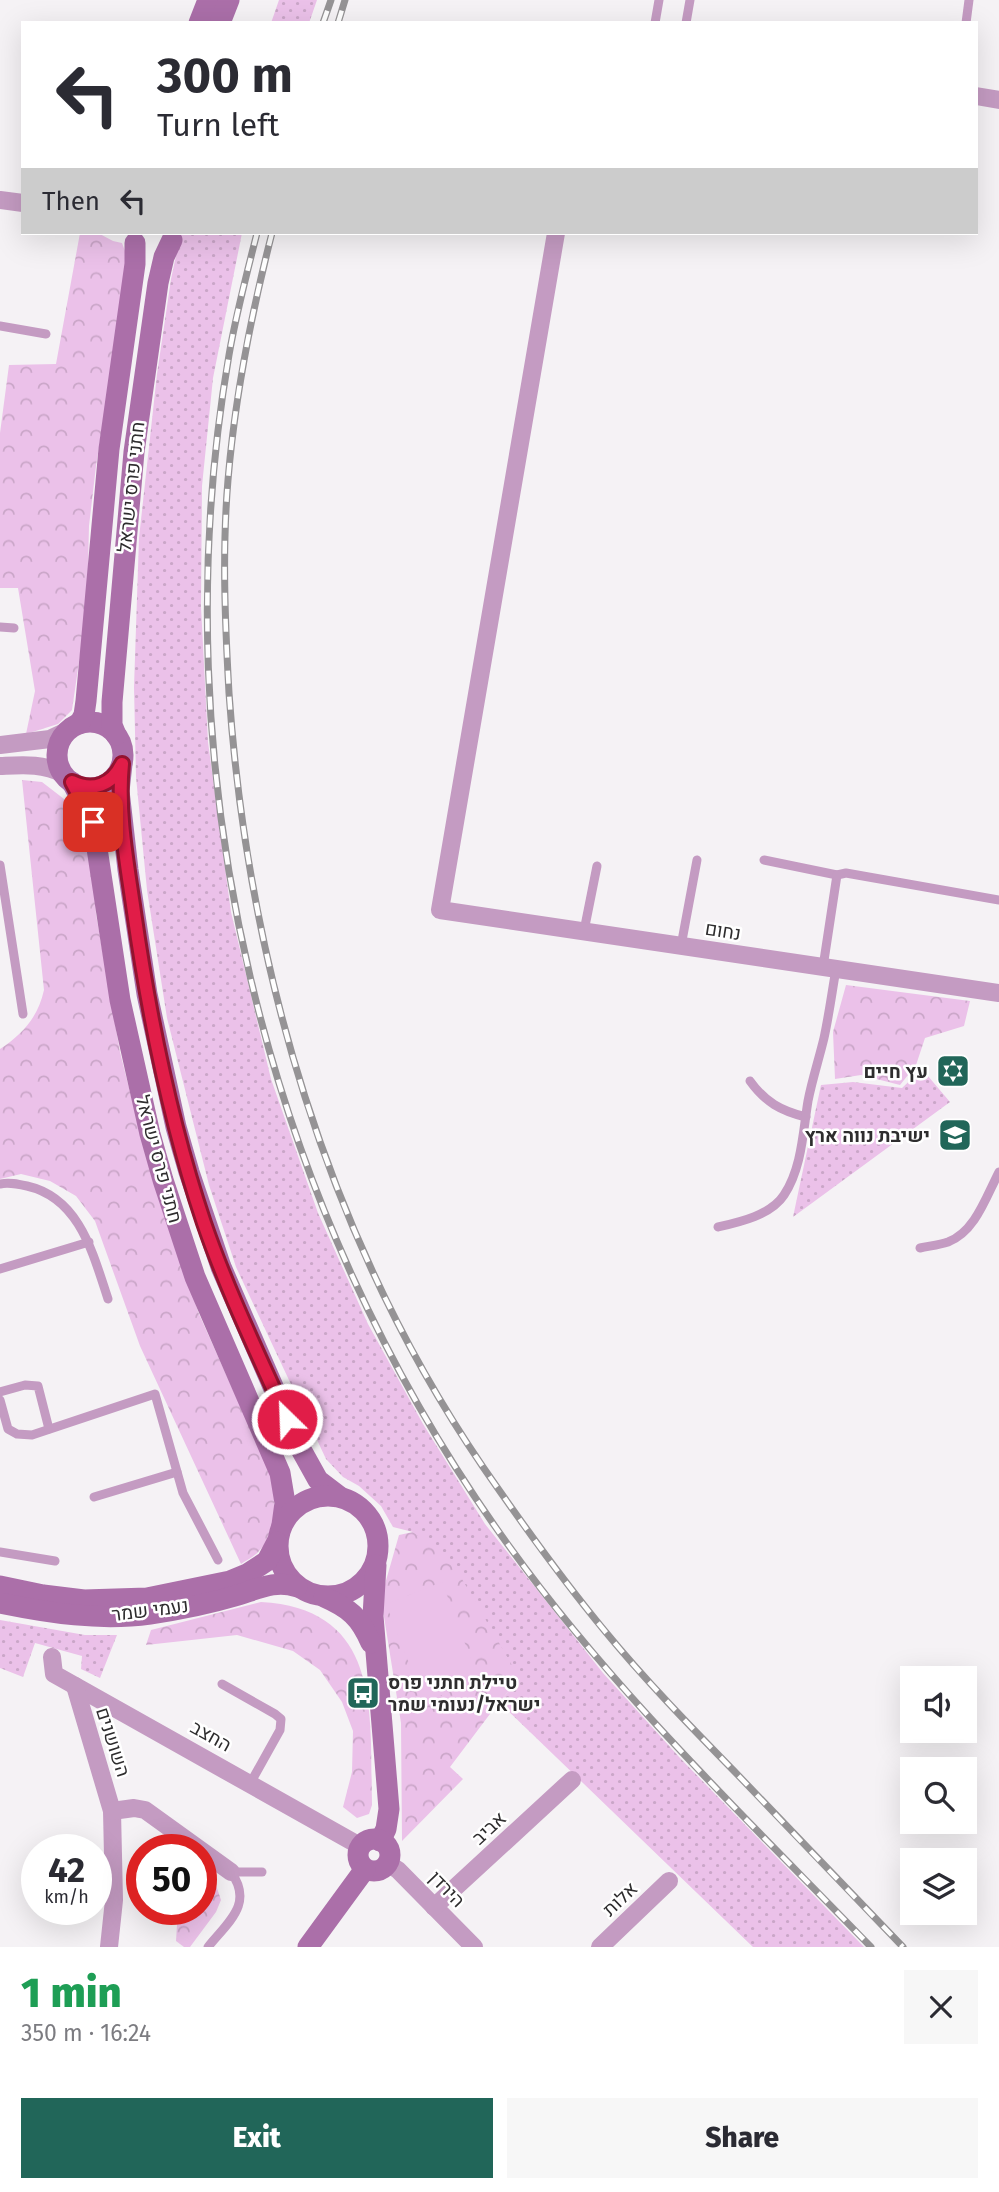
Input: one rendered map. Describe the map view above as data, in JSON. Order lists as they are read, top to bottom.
{
  "streets": {
    "main road": ["חתני פרס ישראל", "נעמי שמר"],
    "street": [
      "נחום",
      "החצב",
      "השושנים",
      "אביב",
      "הירדן",
      "אלות"
    ]
  },
  "crossings": [
    ["חתני פרס ישראל", "נעמי שמר"],
    ["החצב", "השושנים"],
    ["החצב", "הירדן"],
    ["אביב", "הירדן"]
  ],
  "places": {
    "synagogue": ["עץ חיים"],
    "school or university": ["ישיבת נווה ארץ"],
    "bus stop": ["טיילת חתני פרס ישראל/נעומי שמר"]
  },
  "page": {
    "turn": ["300 m", "Turn left"],
    "then": "Then",
    "speed": "42 km/h",
    "limit": "50",
    "heading": ["1 min", "350 m · 16:24"],
    "buttons": ["Exit", "Share"]
  }
}
